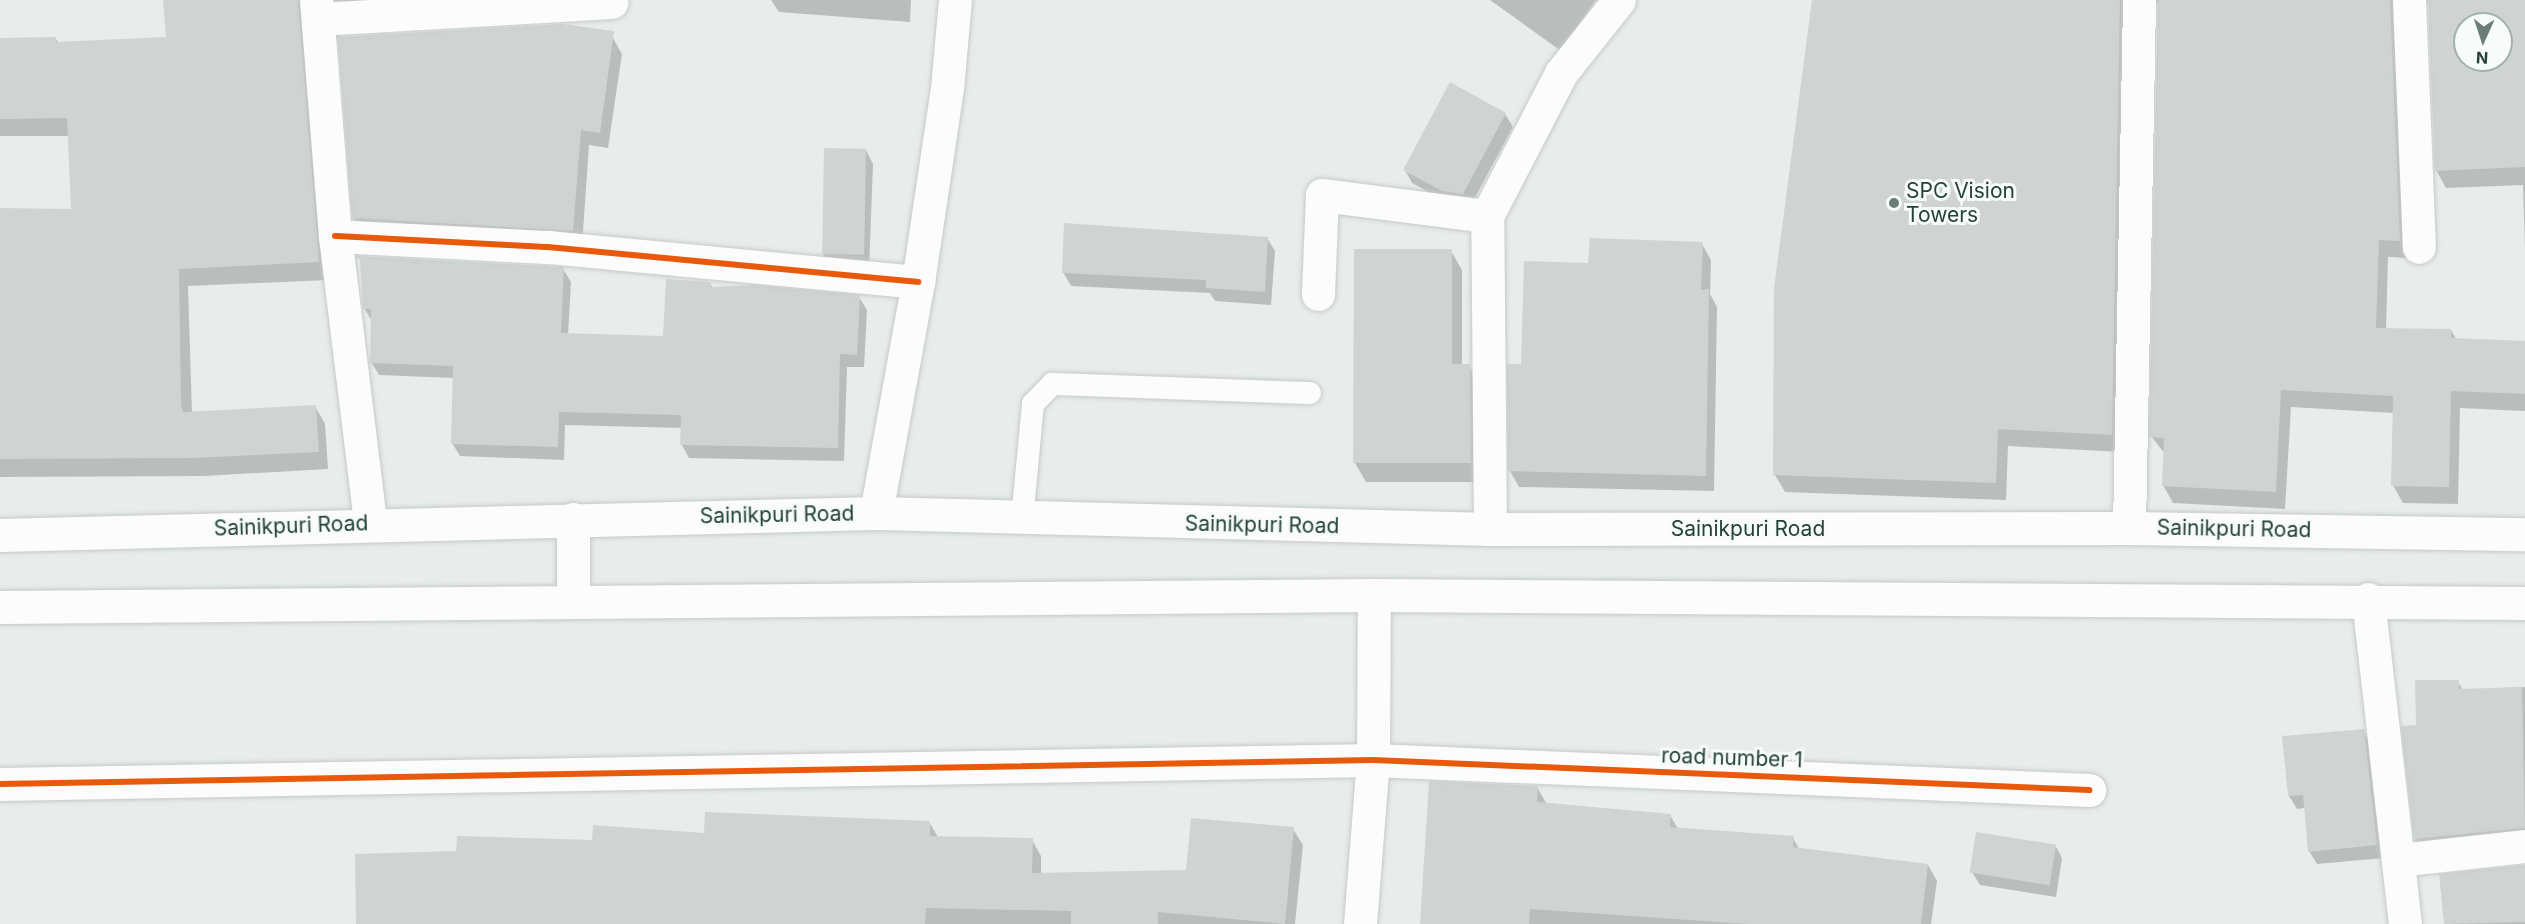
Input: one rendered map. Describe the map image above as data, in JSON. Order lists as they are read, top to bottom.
{
  "streets": {
    "street": ["Sainikpuri Road", "road number 1"]
  },
  "places": ["SPC Vision Towers"],
  "north": "bottom"
}
